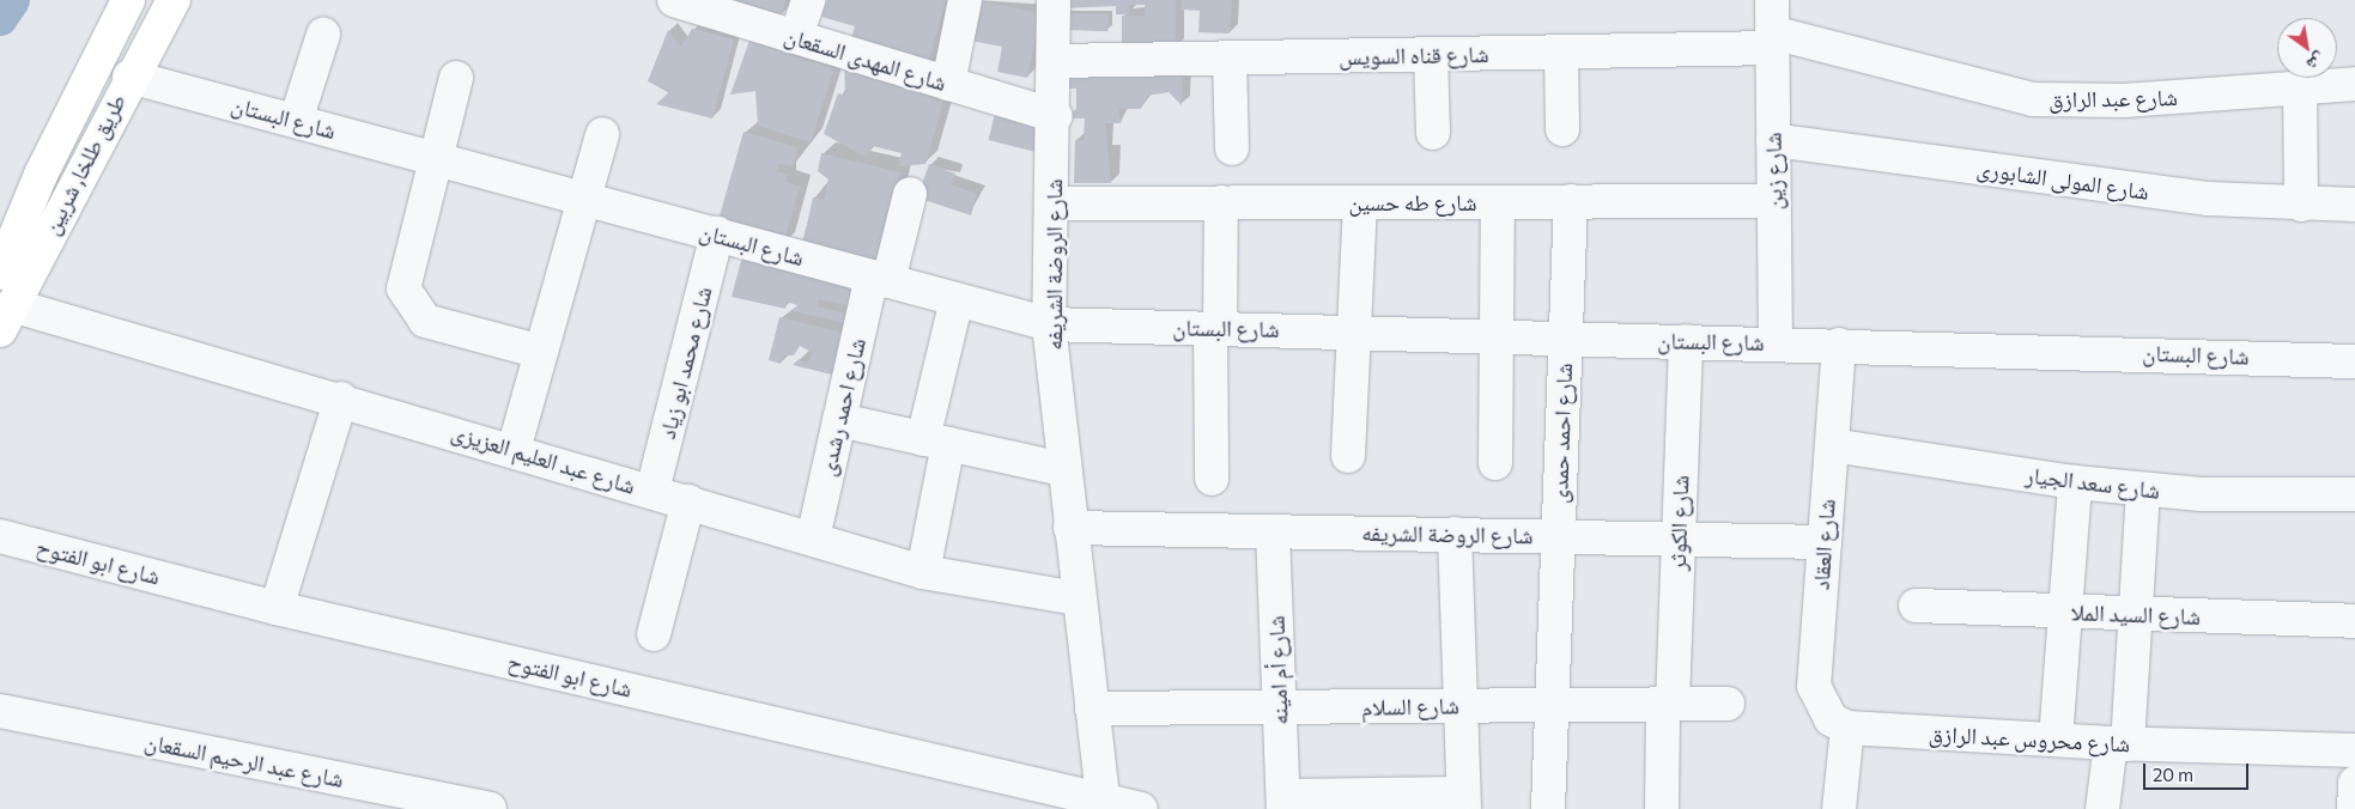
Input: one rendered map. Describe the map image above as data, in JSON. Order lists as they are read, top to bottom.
{
  "streets": {
    "main road": ["طريق طلخا, شربين"],
    "street": [
      "شارع قناه السويس",
      "شارع المهدى السقعان",
      "شارع عبد الرازق",
      "شارع البستان",
      "شارع زين",
      "شارع المولى الشابورى",
      "شارع طه حسين",
      "شارع الروضة الشريفه",
      "شارع محمد ابو زياد",
      "شارع احمد رشدى",
      "شارع احمد حمدى",
      "شارع عبد العليم العزيزى",
      "شارع سعد الجيار",
      "شارع الكوثر",
      "شارع العقاد",
      "شارع ابو الفتوح",
      "شارع السيد الملا",
      "شارع أم امينه",
      "شارع السلام",
      "شارع محروس عبد الرازق",
      "شارع عبد الرحيم السقعان"
    ]
  },
  "crossings": [
    ["شارع قناه السويس", "شارع عبد الرازق"],
    ["شارع قناه السويس", "شارع زين"],
    ["شارع قناه السويس", "شارع الروضة الشريفه"],
    ["شارع المهدى السقعان", "شارع الروضة الشريفه"],
    ["شارع عبد الرازق", "شارع زين"],
    ["شارع البستان", "طريق طلخا, شربين"],
    ["شارع البستان", "شارع زين"],
    ["شارع البستان", "شارع الروضة الشريفه"],
    ["شارع البستان", "شارع محمد ابو زياد"],
    ["شارع البستان", "شارع احمد رشدى"],
    ["شارع البستان", "شارع احمد حمدى"],
    ["شارع البستان", "شارع الكوثر"],
    ["شارع البستان", "شارع العقاد"],
    ["طريق طلخا, شربين", "شارع عبد العليم العزيزى"],
    ["شارع زين", "شارع المولى الشابورى"],
    ["شارع زين", "شارع طه حسين"],
    ["شارع طه حسين", "شارع الروضة الشريفه"],
    ["شارع طه حسين", "شارع احمد حمدى"],
    ["شارع الروضة الشريفه", "شارع احمد حمدى"],
    ["شارع الروضة الشريفه", "شارع عبد العليم العزيزى"],
    ["شارع الروضة الشريفه", "شارع الكوثر"],
    ["شارع الروضة الشريفه", "شارع العقاد"],
    ["شارع الروضة الشريفه", "شارع ابو الفتوح"],
    ["شارع الروضة الشريفه", "شارع أم امينه"],
    ["شارع الروضة الشريفه", "شارع السلام"],
    ["شارع محمد ابو زياد", "شارع عبد العليم العزيزى"],
    ["شارع احمد رشدى", "شارع عبد العليم العزيزى"],
    ["شارع احمد حمدى", "شارع السلام"],
    ["شارع سعد الجيار", "شارع العقاد"],
    ["شارع الكوثر", "شارع السلام"],
    ["شارع العقاد", "شارع محروس عبد الرازق"],
    ["شارع أم امينه", "شارع السلام"]
  ],
  "scale_bar": "20 m",
  "north": "bottom right"
}
